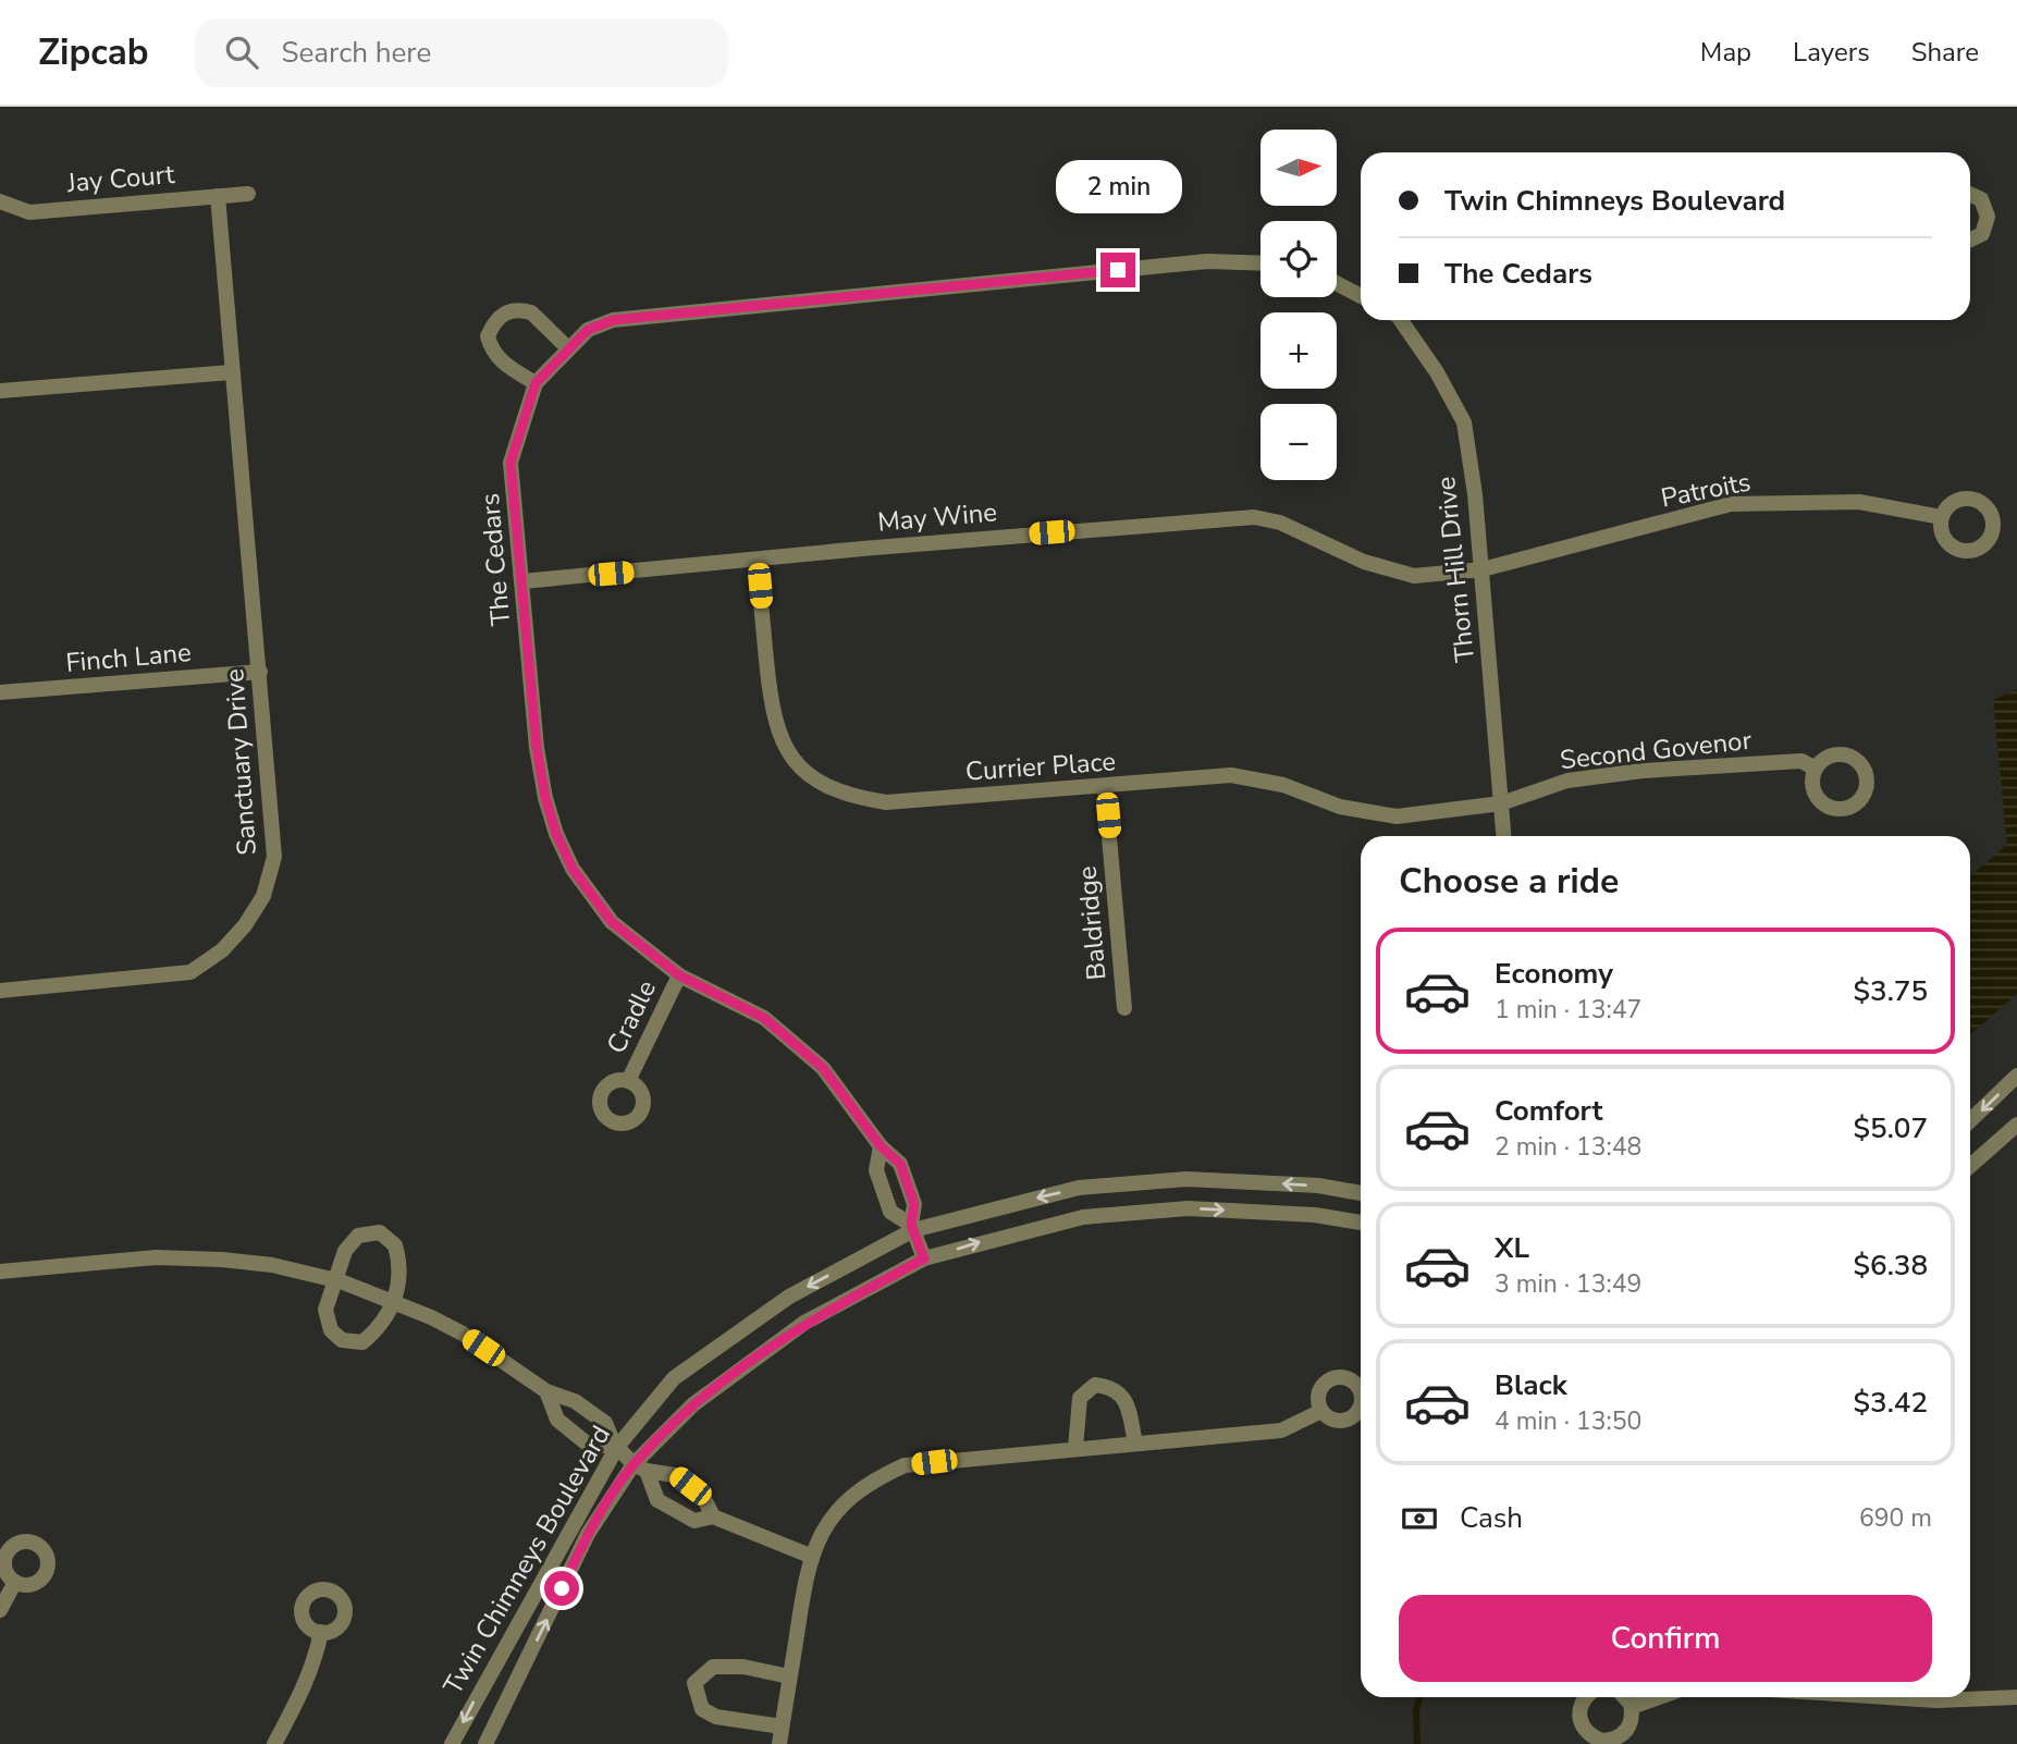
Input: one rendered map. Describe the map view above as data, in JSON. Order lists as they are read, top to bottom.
{
  "streets": {
    "street": [
      "Jay Court",
      "Patroits",
      "May Wine",
      "The Cedars",
      "Thorn Hill Drive",
      "Finch Lane",
      "Second Govenor",
      "Sanctuary Drive",
      "Currier Place",
      "Baldridge",
      "Cradle",
      "Twin Chimneys Boulevard"
    ]
  },
  "crossings": [
    ["Jay Court", "Sanctuary Drive"],
    ["Patroits", "May Wine"],
    ["Patroits", "Thorn Hill Drive"],
    ["May Wine", "The Cedars"],
    ["May Wine", "Thorn Hill Drive"],
    ["May Wine", "Currier Place"],
    ["The Cedars", "Cradle"],
    ["The Cedars", "Twin Chimneys Boulevard"],
    ["Thorn Hill Drive", "Second Govenor"],
    ["Thorn Hill Drive", "Currier Place"],
    ["Finch Lane", "Sanctuary Drive"],
    ["Second Govenor", "Currier Place"],
    ["Currier Place", "Baldridge"]
  ],
  "north": "right",
  "page": {
    "header": "Zipcab",
    "search": "Search here",
    "nav": ["Map", "Layers", "Share"],
    "map_buttons": ["+", "−"],
    "banner": ["Twin Chimneys Boulevard", "The Cedars"],
    "bubble": "2 min",
    "heading": "Choose a ride",
    "list": [
      {
        "name": "Economy",
        "note": "1 min · 13:47",
        "value": "$3.75"
      },
      {
        "name": "Comfort",
        "note": "2 min · 13:48",
        "value": "$5.07"
      },
      {
        "name": "XL",
        "note": "3 min · 13:49",
        "value": "$6.38"
      },
      {
        "name": "Black",
        "note": "4 min · 13:50",
        "value": "$3.42"
      }
    ],
    "pay": ["Cash", "690 m"],
    "buttons": "Confirm"
  }
}
